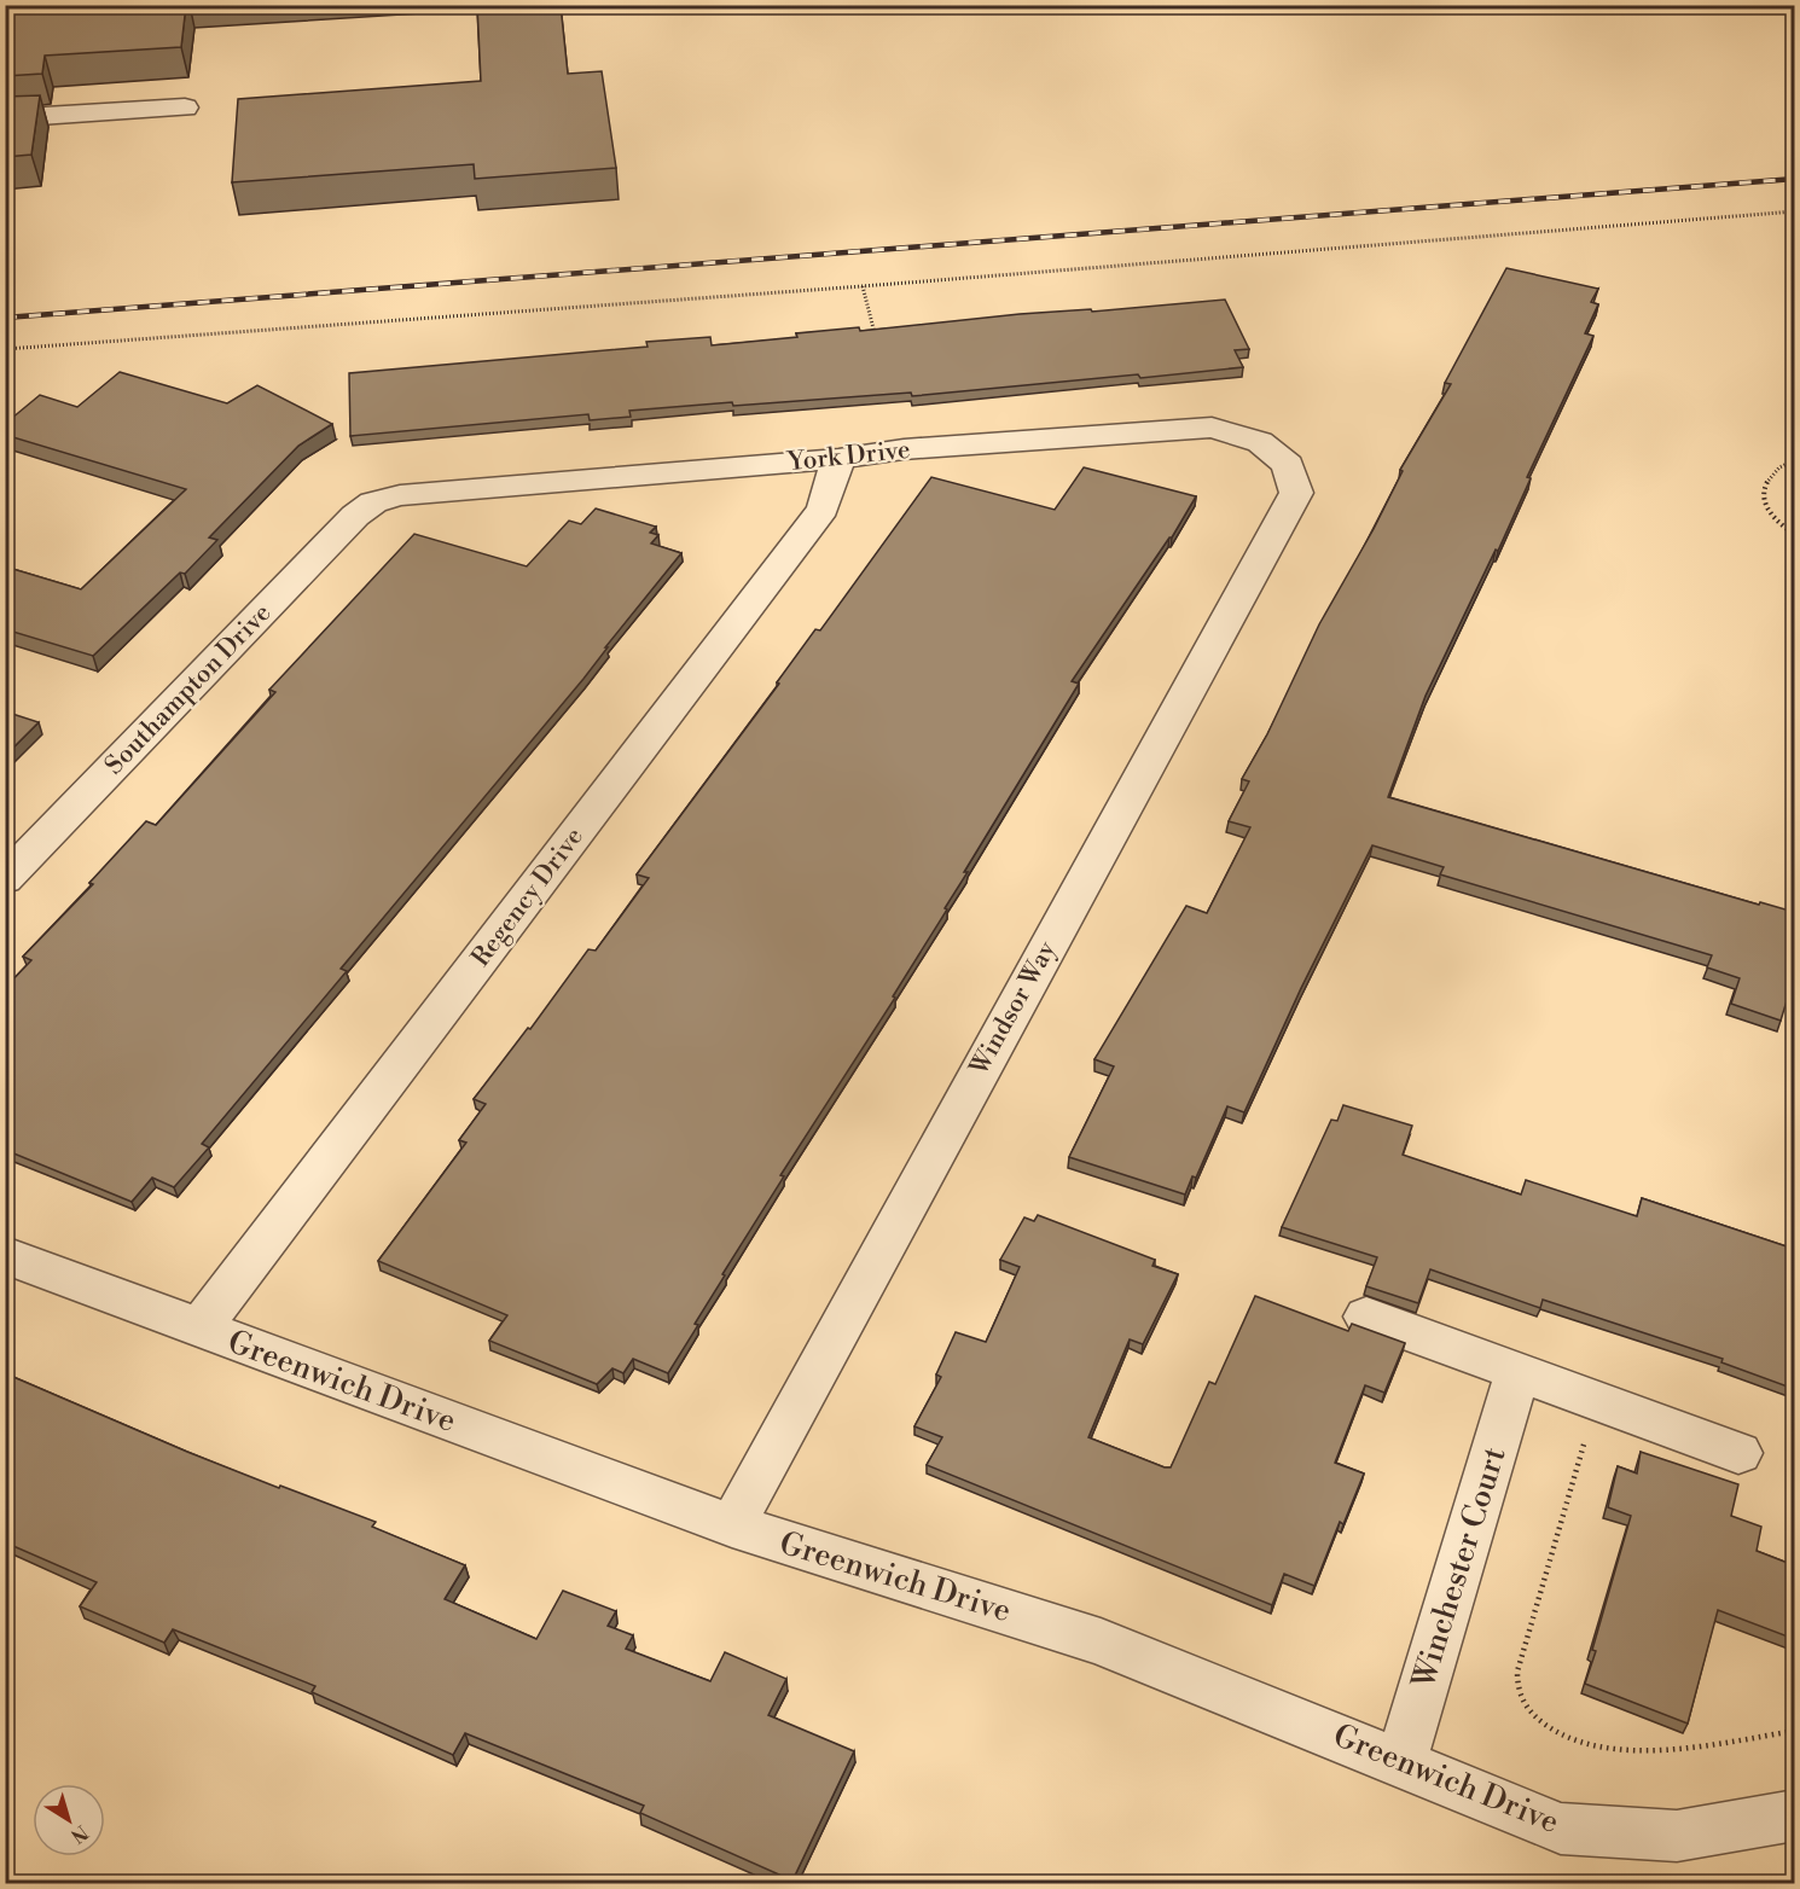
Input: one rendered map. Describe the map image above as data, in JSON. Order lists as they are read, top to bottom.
{
  "streets": {
    "street": [
      "York Drive",
      "Southampton Drive",
      "Regency Drive",
      "Windsor Way",
      "Greenwich Drive",
      "Winchester Court"
    ]
  },
  "crossings": [
    ["York Drive", "Southampton Drive"],
    ["York Drive", "Regency Drive"],
    ["York Drive", "Windsor Way"],
    ["Regency Drive", "Greenwich Drive"],
    ["Windsor Way", "Greenwich Drive"],
    ["Greenwich Drive", "Winchester Court"]
  ],
  "north": "bottom right"
}
